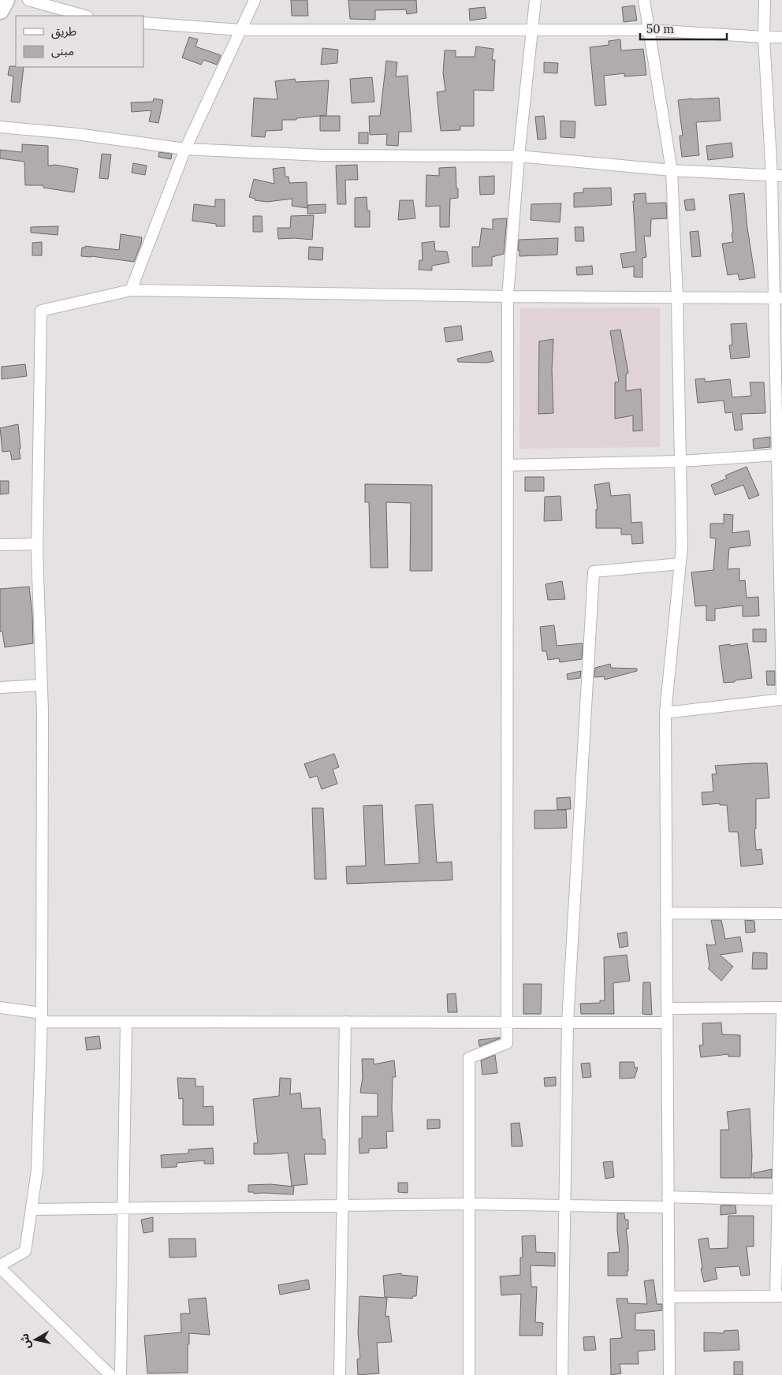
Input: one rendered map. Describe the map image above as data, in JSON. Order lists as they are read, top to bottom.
{
  "legend": ["طريق", "مبنى"],
  "scale_bar": "50 m",
  "north": "left"
}
